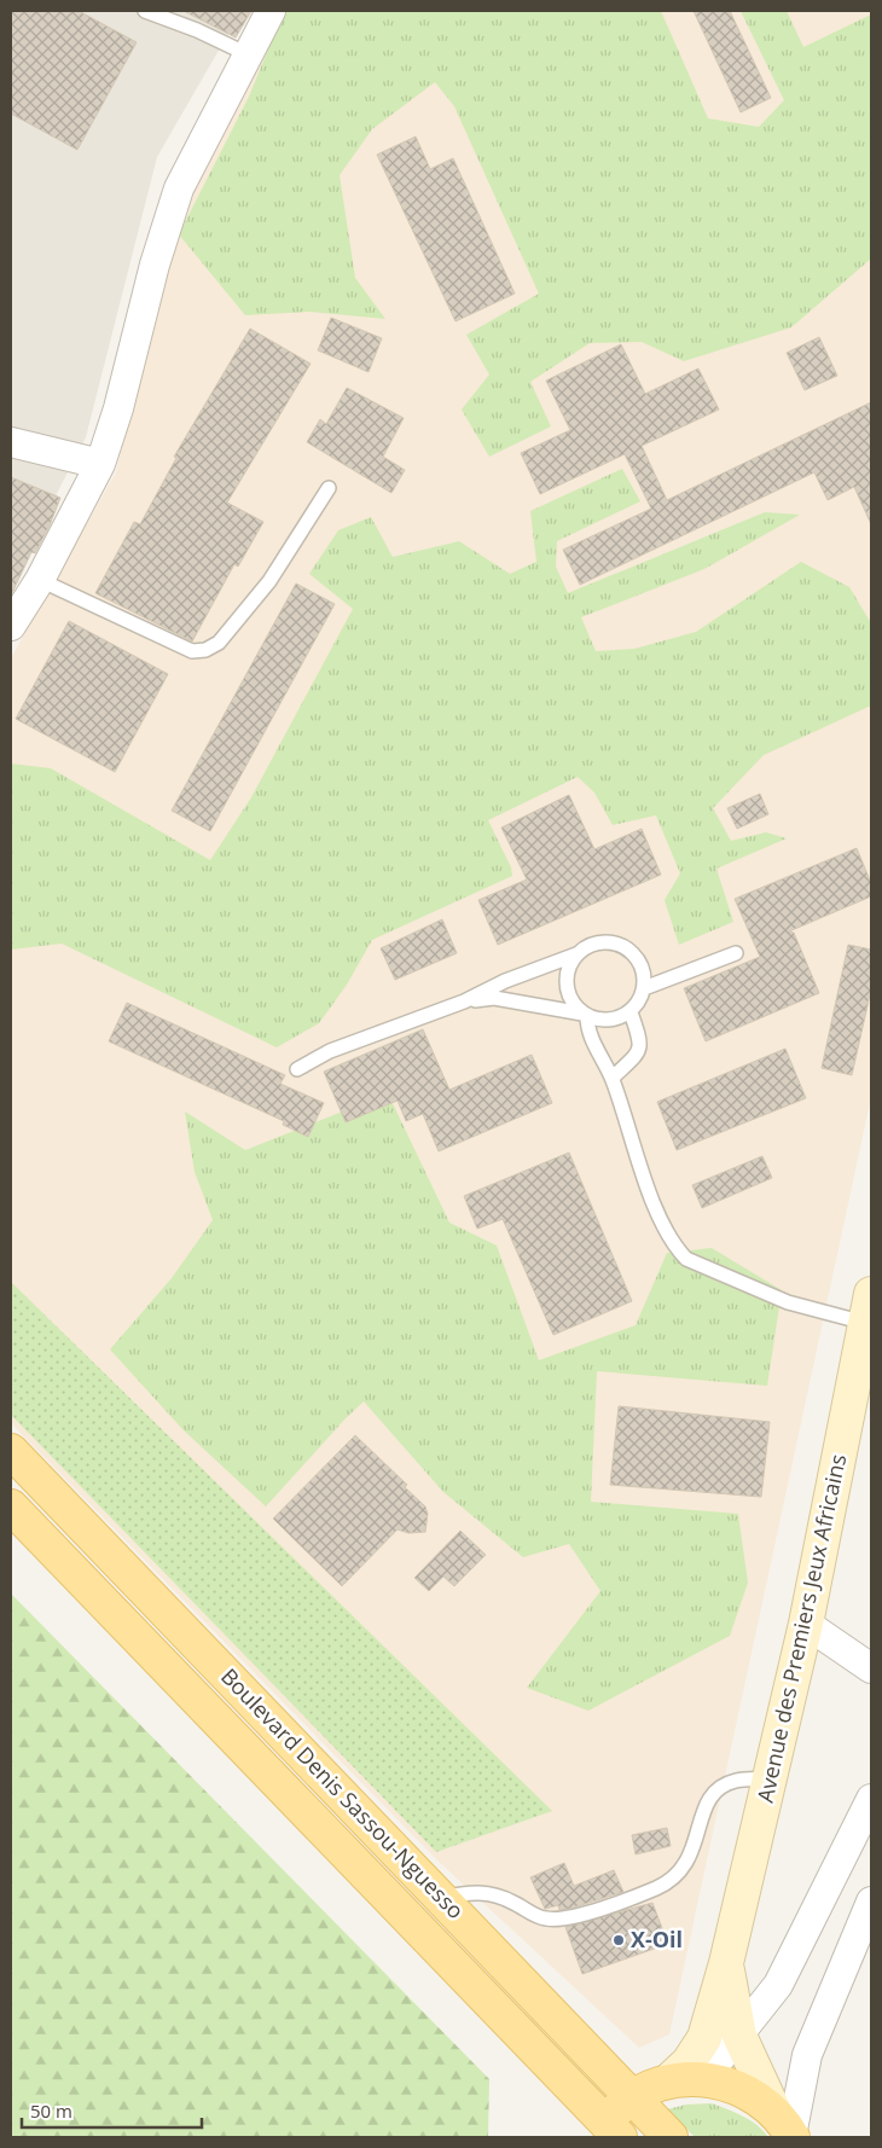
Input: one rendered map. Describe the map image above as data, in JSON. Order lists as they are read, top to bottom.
{
  "streets": {
    "main road": ["Boulevard Denis Sassou-Nguesso"],
    "street": ["Avenue des Premiers Jeux Africains"]
  },
  "places": ["X-Oil"],
  "scale_bar": "50 m"
}
